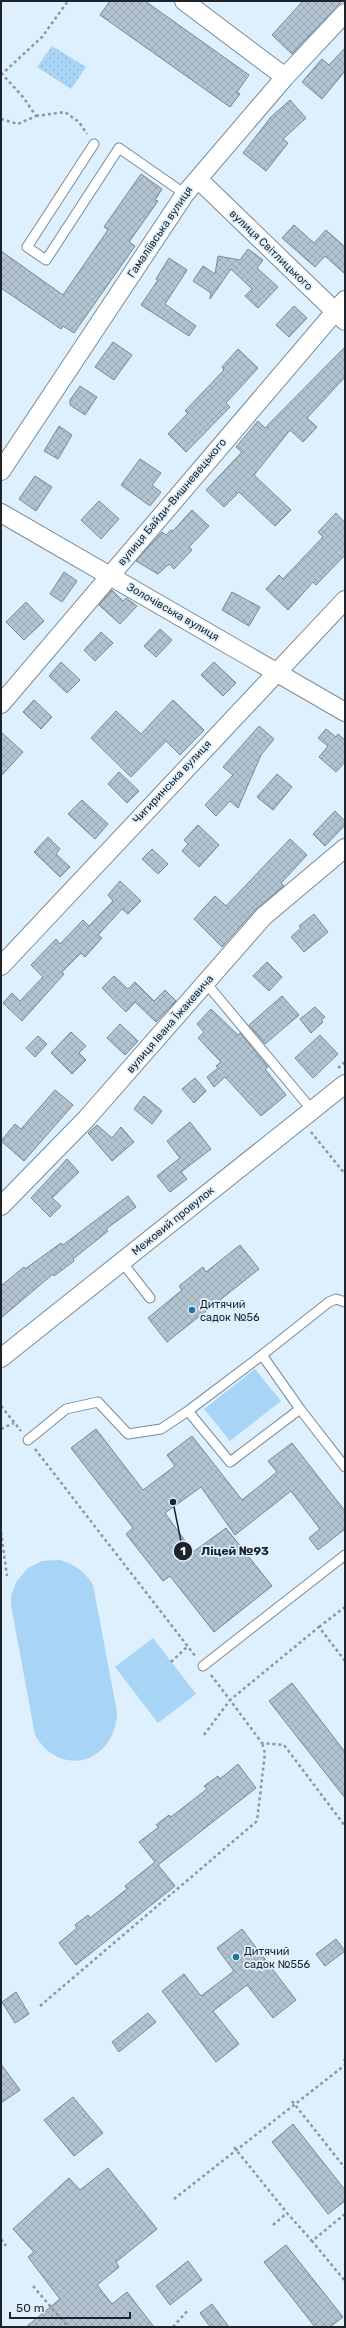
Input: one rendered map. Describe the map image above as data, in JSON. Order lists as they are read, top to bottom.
{
  "streets": {
    "street": [
      "Гамаліївська вулиця",
      "вулиця Світлицького",
      "вулиця Байди-Вишневецького",
      "Золочівська вулиця",
      "Чигиринська вулиця",
      "вулиця Івана Їжакевича",
      "Межовий провулок"
    ]
  },
  "crossings": [
    ["Гамаліївська вулиця", "вулиця Світлицького"],
    ["вулиця Світлицького", "вулиця Байди-Вишневецького"],
    ["вулиця Байди-Вишневецького", "Золочівська вулиця"],
    ["Золочівська вулиця", "Чигиринська вулиця"]
  ],
  "places": ["Дитячий садок №56", "Ліцей №93", "Дитячий садок №556"],
  "scale_bar": "50 m"
}
